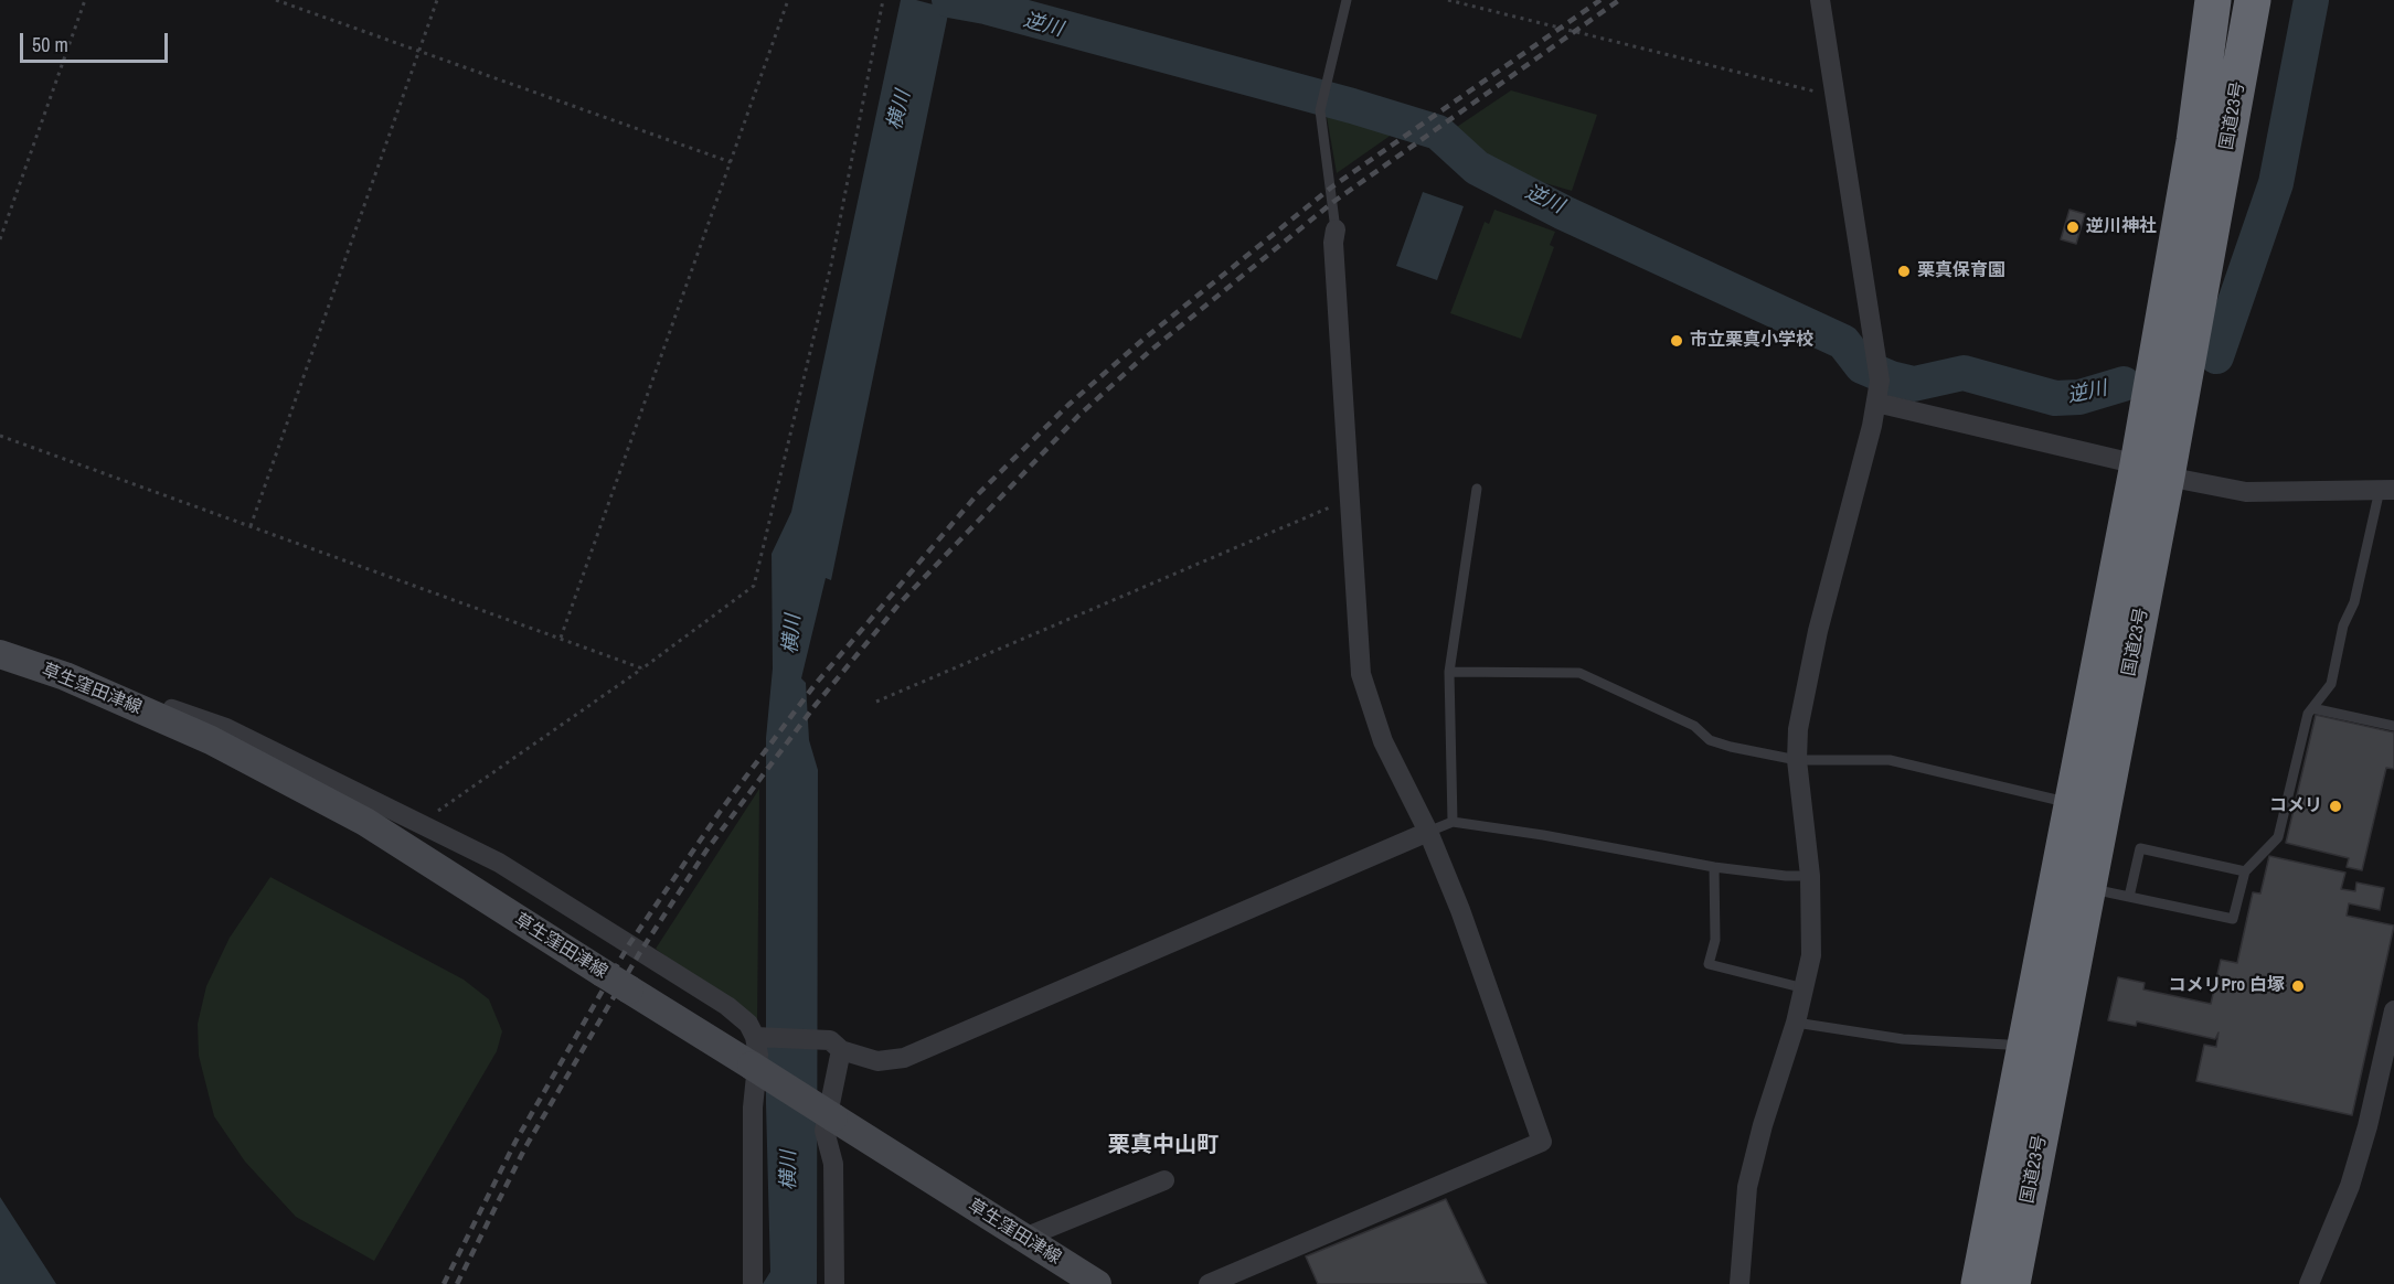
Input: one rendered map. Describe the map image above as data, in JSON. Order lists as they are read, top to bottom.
{
  "streets": {
    "highway": ["国道23号"],
    "main road": ["草生窪田津線"]
  },
  "districts": ["栗真中山町"],
  "water": ["逆川", "横川"],
  "places": [
    "逆川神社",
    "栗真保育園",
    "市立栗真小学校",
    "コメリ",
    "コメリPro 白塚"
  ],
  "scale_bar": "50 m"
}
